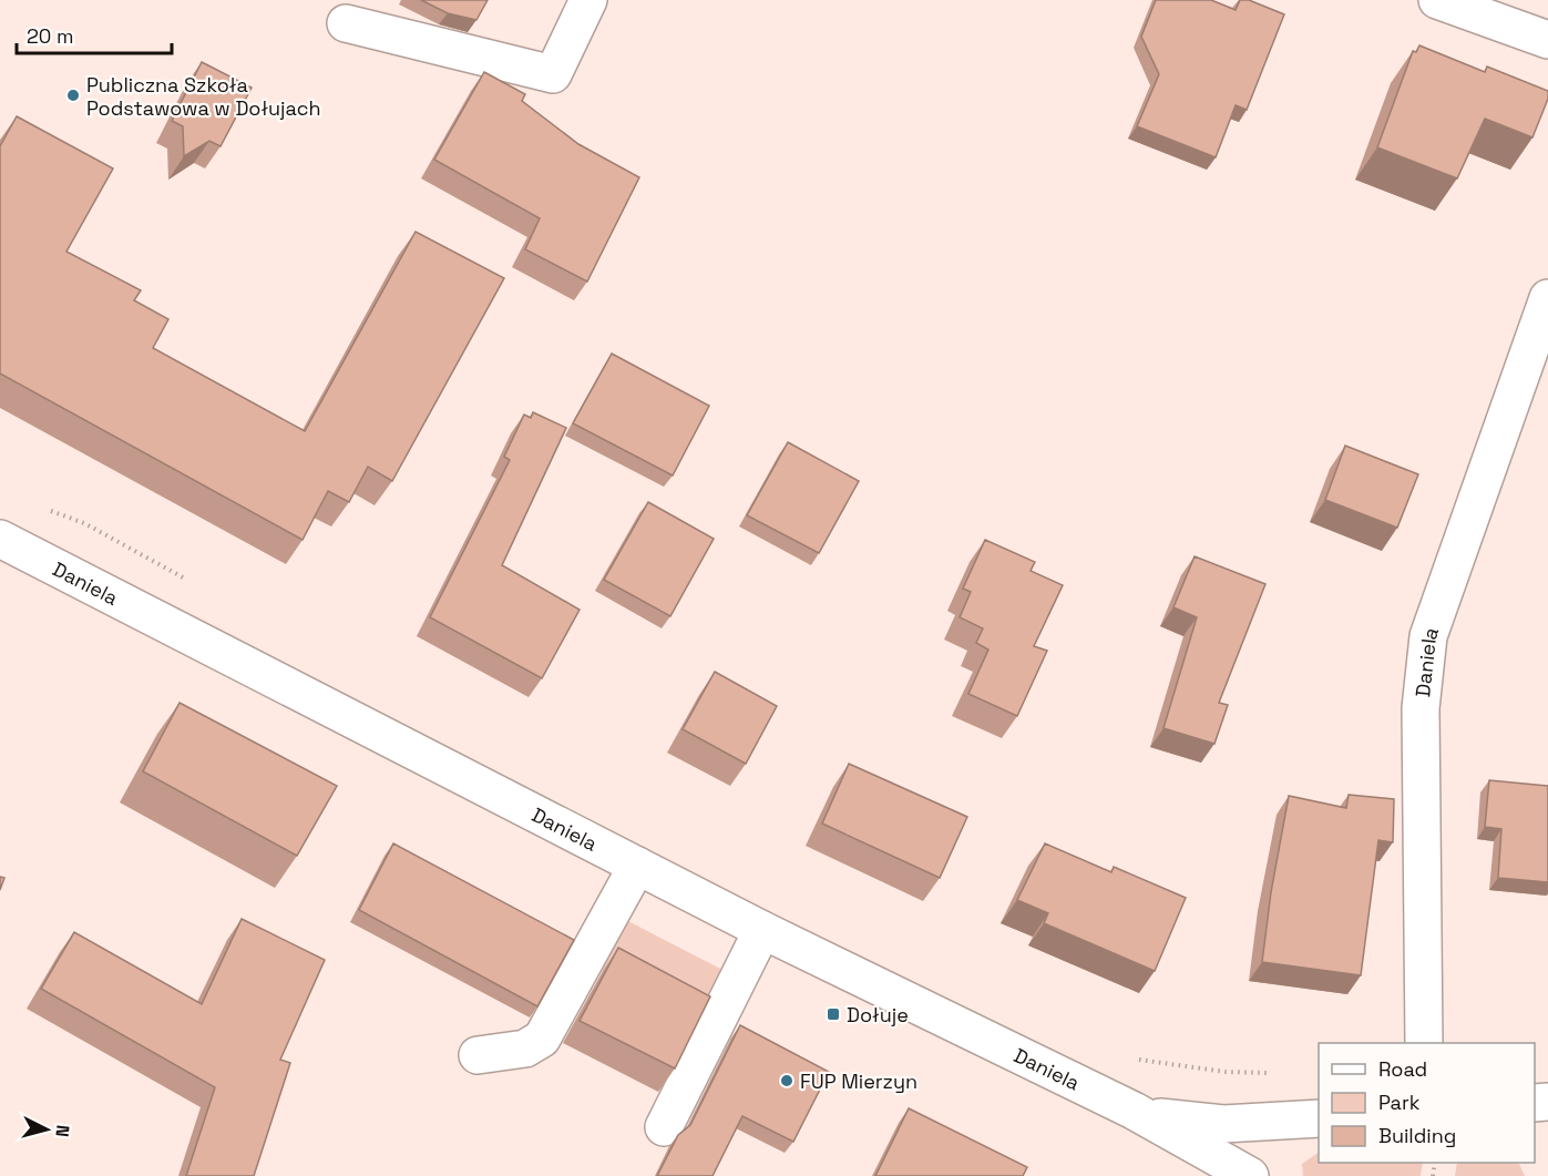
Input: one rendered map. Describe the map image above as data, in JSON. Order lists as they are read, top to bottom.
{
  "streets": {
    "street": ["Daniela"]
  },
  "places": {
    "other": ["Publiczna Szkoła Podstawowa w Dołujach", "FUP Mierzyn"],
    "transit": ["Dołuje"]
  },
  "legend": ["Road", "Park", "Building"],
  "scale_bar": "20 m",
  "north": "right"
}
